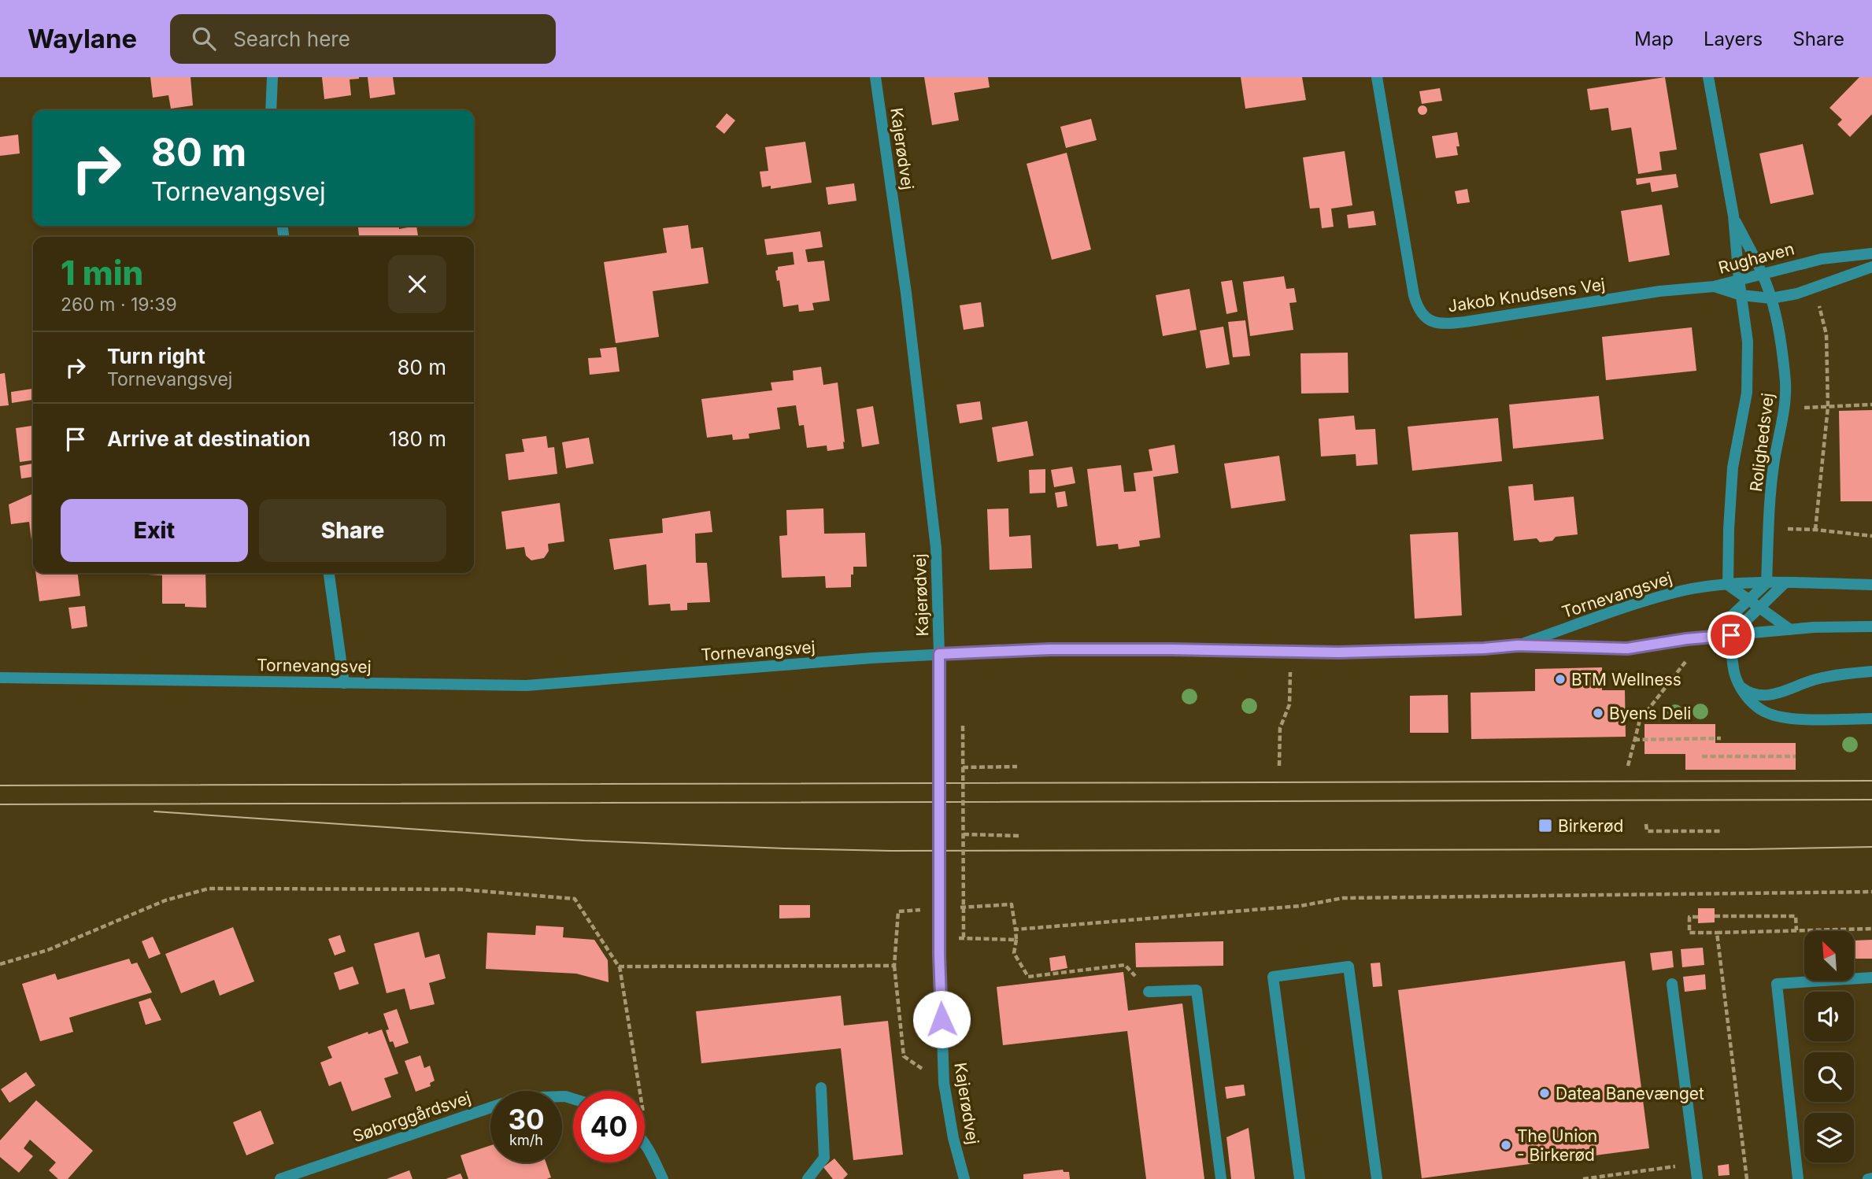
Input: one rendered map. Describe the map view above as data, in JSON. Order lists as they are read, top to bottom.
{
  "streets": {
    "street": [
      "Kajerødvej",
      "Rughaven",
      "Jakob Knudsens Vej",
      "Rolighedsvej",
      "Tornevangsvej",
      "Søborggårdsvej"
    ]
  },
  "crossings": [
    ["Kajerødvej", "Tornevangsvej"],
    ["Rughaven", "Jakob Knudsens Vej"],
    ["Rughaven", "Rolighedsvej"],
    ["Rolighedsvej", "Tornevangsvej"]
  ],
  "places": {
    "other": [
      "BTM Wellness",
      "Byens Deli",
      "Datea Banevænget",
      "The Union - Birkerød"
    ],
    "transit": ["Birkerød"]
  },
  "north": "top left",
  "page": {
    "header": "Waylane",
    "search": "Search here",
    "nav": ["Map", "Layers", "Share"],
    "turn": ["80 m", "Tornevangsvej"],
    "heading": ["1 min", "260 m · 19:39"],
    "list": [
      {
        "name": "Turn right",
        "note": "Tornevangsvej",
        "value": "80 m"
      },
      {
        "name": "Arrive at destination",
        "value": "180 m"
      }
    ],
    "buttons": ["Exit", "Share"],
    "speed": "30 km/h",
    "limit": "40"
  }
}
